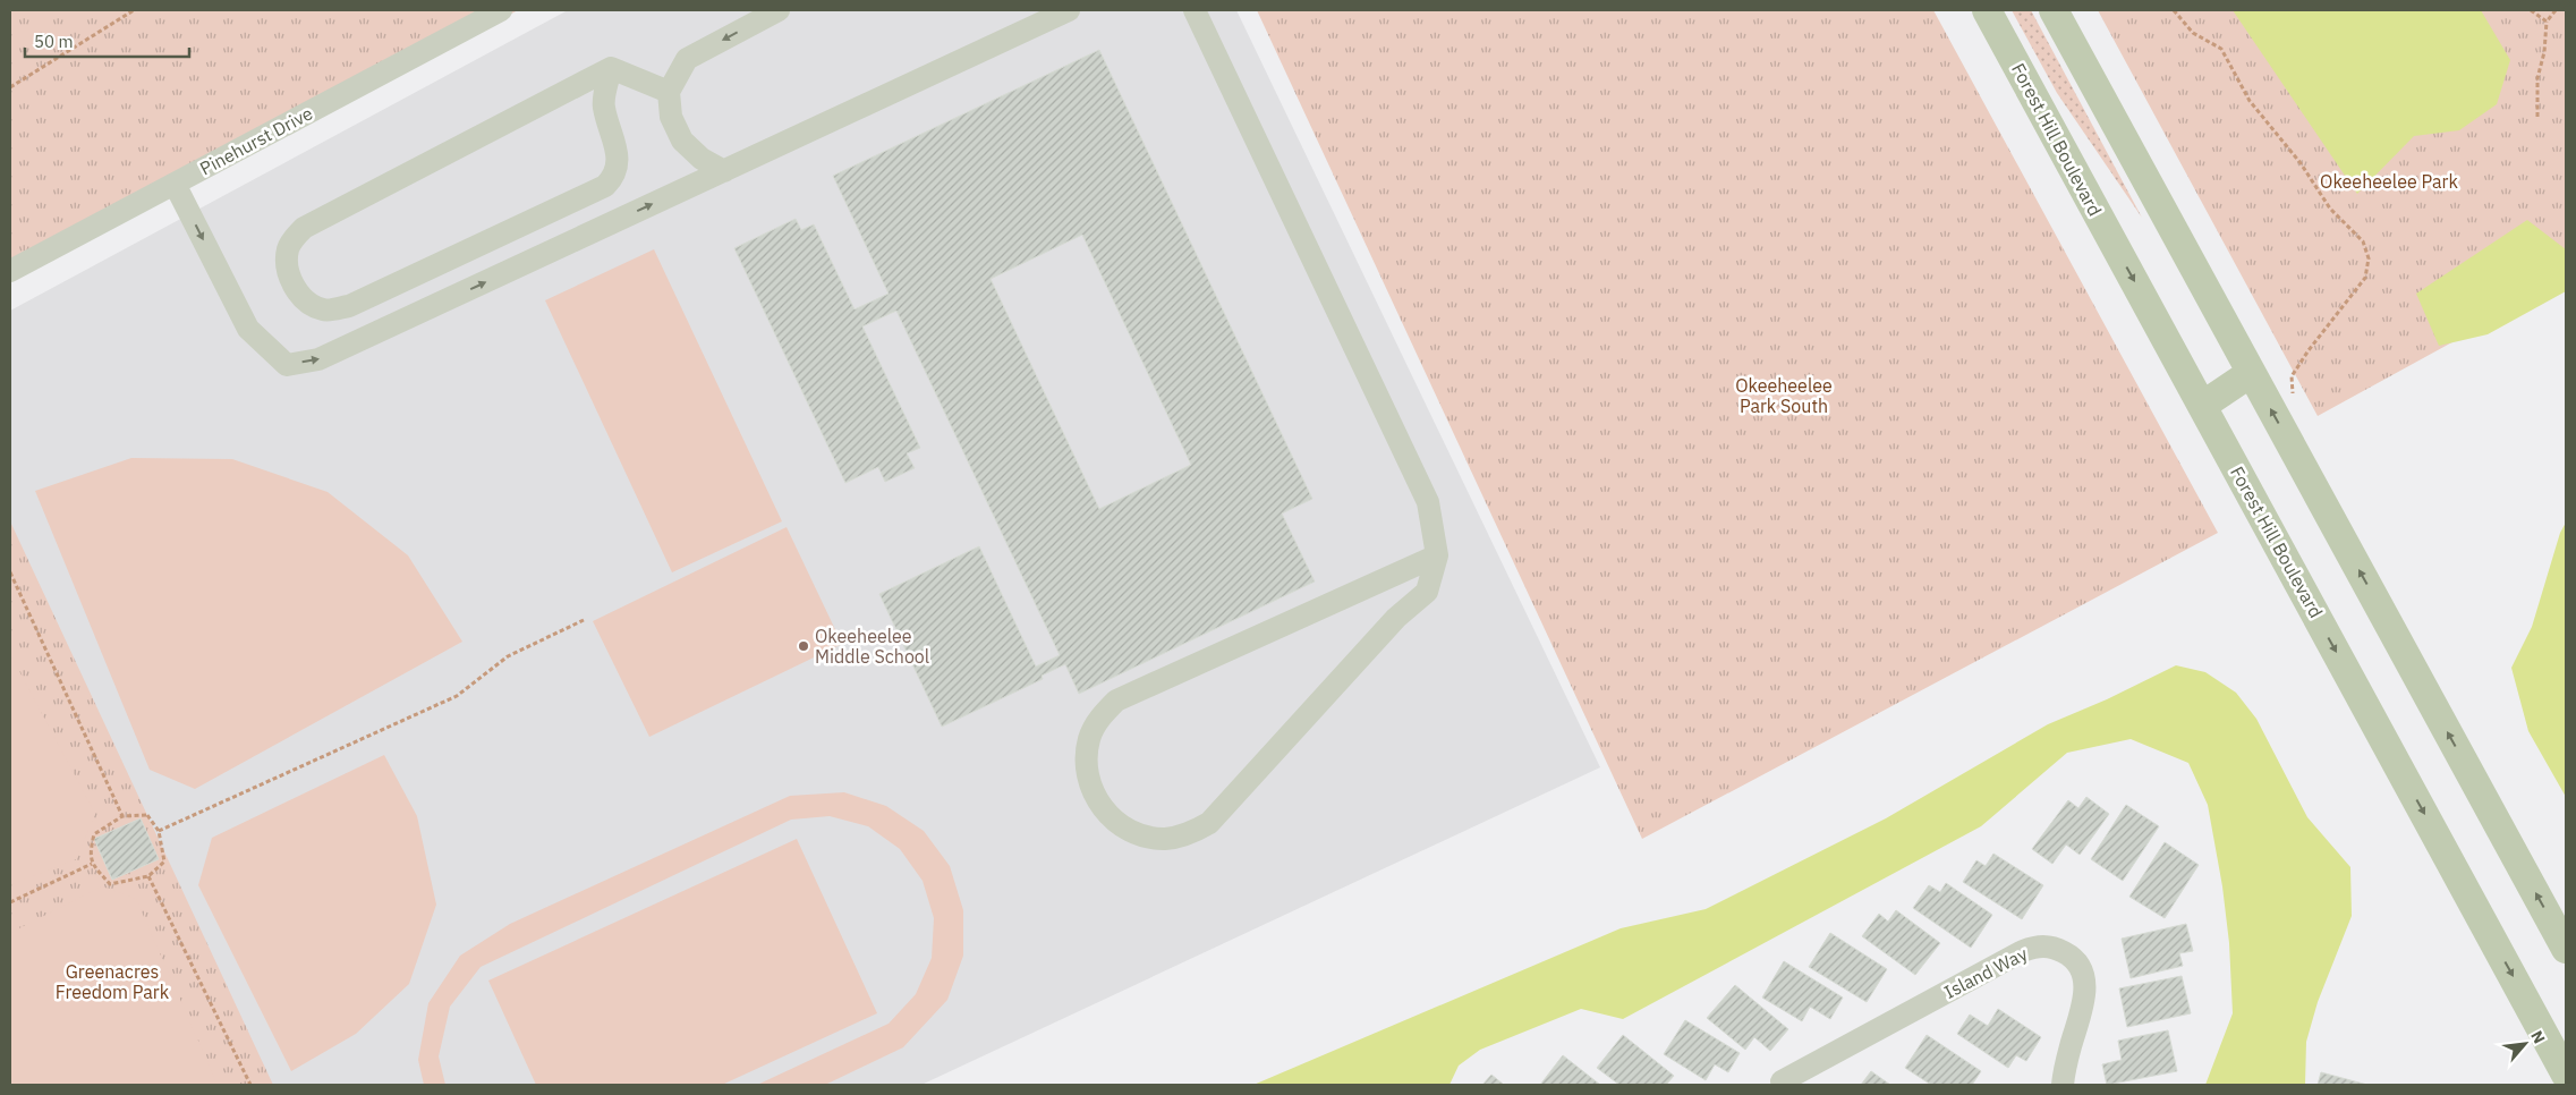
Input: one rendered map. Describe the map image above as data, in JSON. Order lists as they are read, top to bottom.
{
  "streets": {
    "main road": ["Forest Hill Boulevard"],
    "street": ["Pinehurst Drive", "Island Way"]
  },
  "parks": ["Okeeheelee Park", "Okeeheelee Park South", "Greenacres Freedom Park"],
  "places": ["Okeeheelee Middle School"],
  "scale_bar": "50 m",
  "north": "top right"
}
